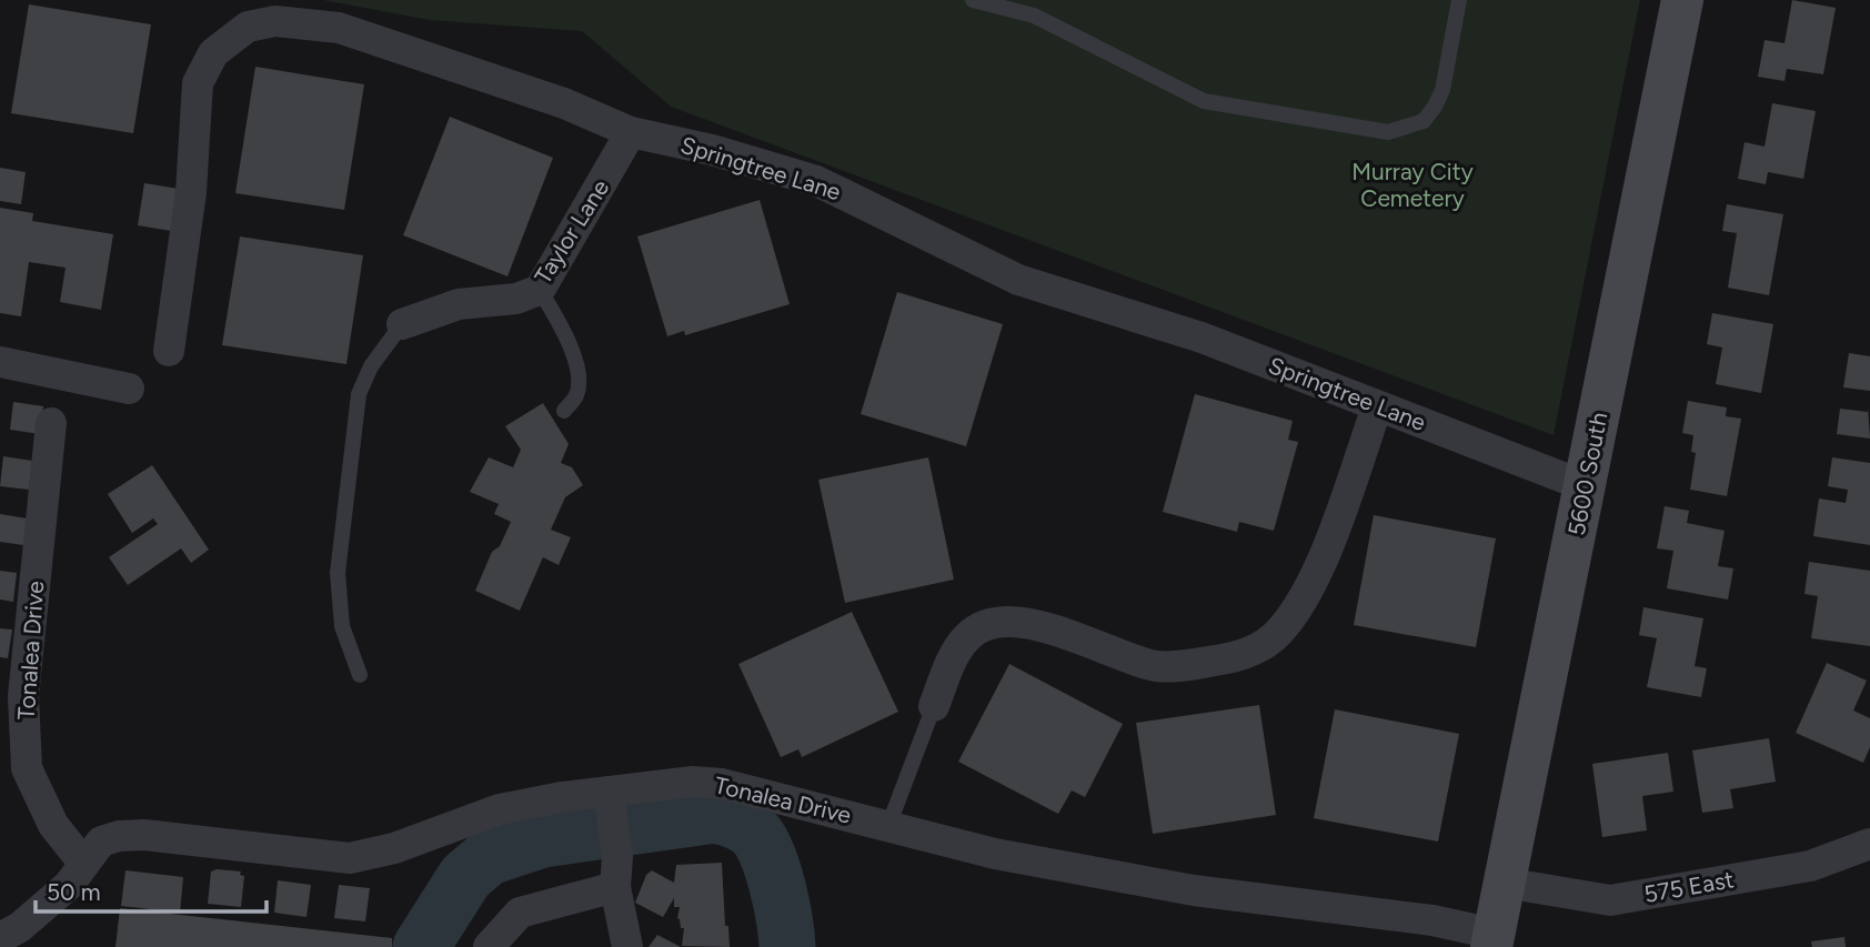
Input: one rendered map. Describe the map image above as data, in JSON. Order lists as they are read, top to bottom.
{
  "streets": {
    "street": [
      "Springtree Lane",
      "Taylor Lane",
      "5600 South",
      "Tonalea Drive",
      "575 East"
    ]
  },
  "crossings": [
    ["Springtree Lane", "Taylor Lane"],
    ["Springtree Lane", "5600 South"],
    ["5600 South", "Tonalea Drive"],
    ["5600 South", "575 East"]
  ],
  "parks": ["Murray City Cemetery"],
  "scale_bar": "50 m"
}
